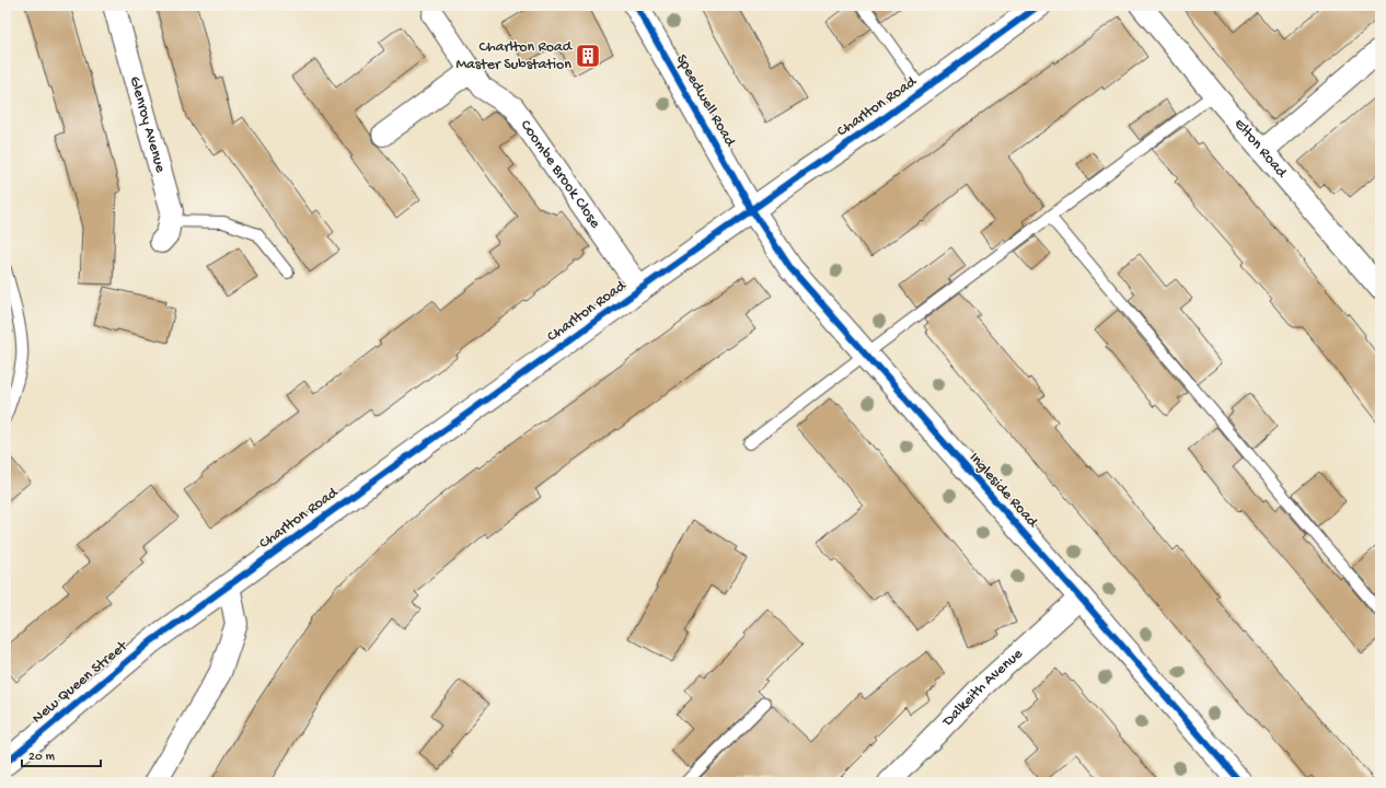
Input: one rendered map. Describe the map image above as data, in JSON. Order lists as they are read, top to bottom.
{
  "streets": {
    "street": [
      "Speedwell Road",
      "Charlton Road",
      "Glenroy Avenue",
      "Elton Road",
      "Coombe Brook Close",
      "Ingleside Road",
      "New Queen Street",
      "Dalkeith Avenue"
    ]
  },
  "crossings": [
    ["Speedwell Road", "Charlton Road"],
    ["Speedwell Road", "Ingleside Road"],
    ["Charlton Road", "Coombe Brook Close"],
    ["Charlton Road", "Ingleside Road"],
    ["Charlton Road", "New Queen Street"],
    ["Ingleside Road", "Dalkeith Avenue"]
  ],
  "places": {
    "building": ["Charlton Road Master Substation"]
  },
  "scale_bar": "20 m"
}
